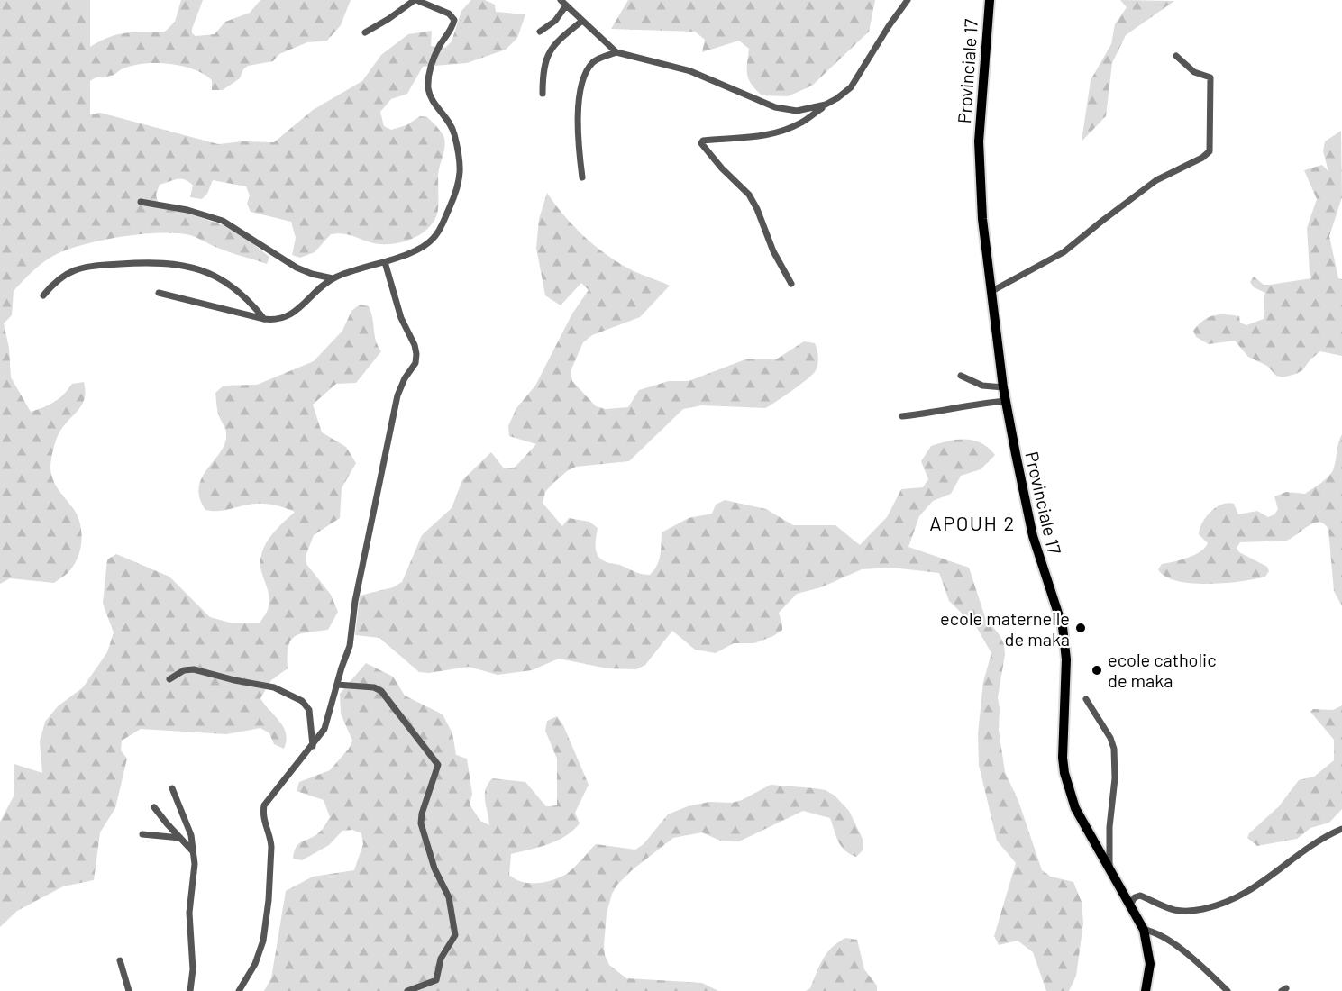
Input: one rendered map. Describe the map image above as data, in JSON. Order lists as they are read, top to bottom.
{
  "streets": {
    "main road": ["Provinciale 17"]
  },
  "districts": ["APOUH 2"],
  "places": ["ecole maternelle de maka", "ecole catholic de maka"]
}
